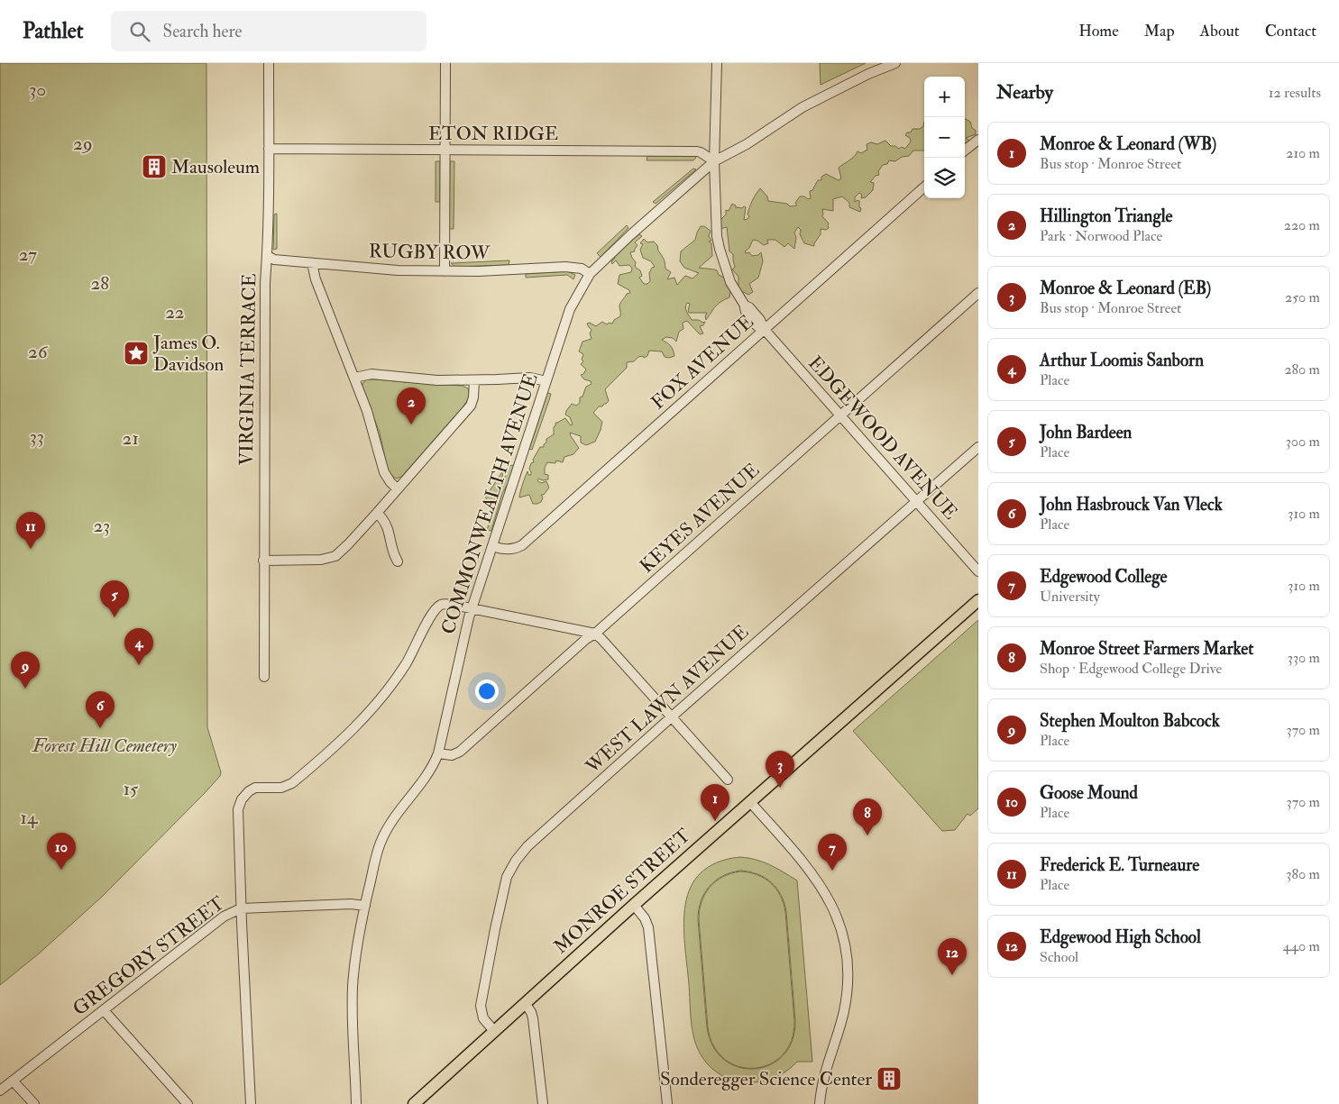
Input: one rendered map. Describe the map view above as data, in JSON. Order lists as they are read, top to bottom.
{
  "streets": {
    "main road": ["MONROE STREET"],
    "street": [
      "ETON RIDGE",
      "RUGBY ROW",
      "FOX AVENUE",
      "VIRGINIA TERRACE",
      "EDGEWOOD AVENUE",
      "COMMONWEALTH AVENUE",
      "KEYES AVENUE",
      "WEST LAWN AVENUE",
      "GREGORY STREET"
    ]
  },
  "crossings": [
    ["ETON RIDGE", "VIRGINIA TERRACE"],
    ["ETON RIDGE", "EDGEWOOD AVENUE"],
    ["ETON RIDGE", "COMMONWEALTH AVENUE"],
    ["RUGBY ROW", "VIRGINIA TERRACE"],
    ["RUGBY ROW", "COMMONWEALTH AVENUE"],
    ["FOX AVENUE", "EDGEWOOD AVENUE"],
    ["FOX AVENUE", "COMMONWEALTH AVENUE"],
    ["EDGEWOOD AVENUE", "COMMONWEALTH AVENUE"],
    ["EDGEWOOD AVENUE", "KEYES AVENUE"],
    ["EDGEWOOD AVENUE", "WEST LAWN AVENUE"],
    ["COMMONWEALTH AVENUE", "KEYES AVENUE"],
    ["COMMONWEALTH AVENUE", "GREGORY STREET"],
    ["WEST LAWN AVENUE", "MONROE STREET"]
  ],
  "parks": [
    "30",
    "29",
    "27",
    "28",
    "22",
    "26",
    "33",
    "21",
    "23",
    "Forest Hill Cemetery",
    "15",
    "14"
  ],
  "places": {
    "building": ["Mausoleum", "Sonderegger Science Center"],
    "place": ["James O. Davidson"]
  },
  "page": {
    "header": "Pathlet",
    "search": "Search here",
    "nav": [
      "Home",
      "Map",
      "About",
      "Contact"
    ],
    "heading": ["Nearby", "12 results"],
    "map_buttons": ["+", "−"],
    "list": [
      {
        "mark": "1",
        "name": "Monroe & Leonard (WB)",
        "note": "Bus stop · Monroe Street",
        "value": "210 m"
      },
      {
        "mark": "2",
        "name": "Hillington Triangle",
        "note": "Park · Norwood Place",
        "value": "220 m"
      },
      {
        "mark": "3",
        "name": "Monroe & Leonard (EB)",
        "note": "Bus stop · Monroe Street",
        "value": "250 m"
      },
      {
        "mark": "4",
        "name": "Arthur Loomis Sanborn",
        "note": "Place",
        "value": "280 m"
      },
      {
        "mark": "5",
        "name": "John Bardeen",
        "note": "Place",
        "value": "300 m"
      },
      {
        "mark": "6",
        "name": "John Hasbrouck Van Vleck",
        "note": "Place",
        "value": "310 m"
      },
      {
        "mark": "7",
        "name": "Edgewood College",
        "note": "University",
        "value": "310 m"
      },
      {
        "mark": "8",
        "name": "Monroe Street Farmers Market",
        "note": "Shop · Edgewood College Drive",
        "value": "330 m"
      },
      {
        "mark": "9",
        "name": "Stephen Moulton Babcock",
        "note": "Place",
        "value": "370 m"
      },
      {
        "mark": "10",
        "name": "Goose Mound",
        "note": "Place",
        "value": "370 m"
      },
      {
        "mark": "11",
        "name": "Frederick E. Turneaure",
        "note": "Place",
        "value": "380 m"
      },
      {
        "mark": "12",
        "name": "Edgewood High School",
        "note": "School",
        "value": "440 m"
      }
    ],
    "pins": [
      "2",
      "11",
      "5",
      "4",
      "9",
      "6",
      "3",
      "1",
      "8",
      "10",
      "7",
      "12"
    ]
  }
}
